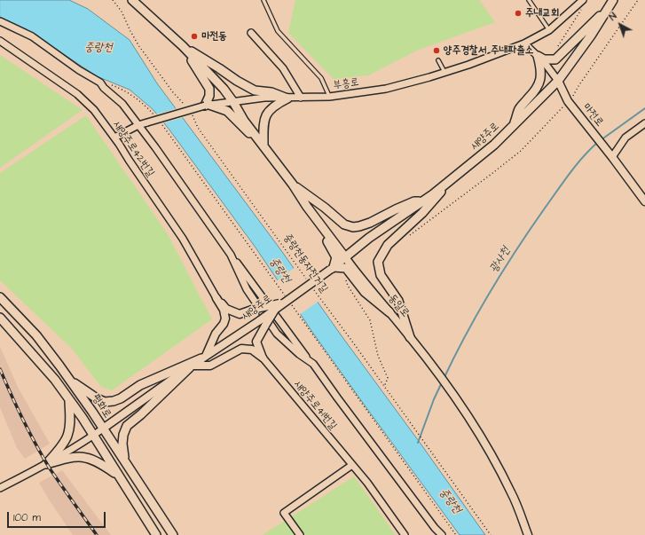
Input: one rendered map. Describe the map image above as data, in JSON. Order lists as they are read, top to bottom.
{
  "streets": {
    "main road": ["새양주로", "동일로", "평화로"],
    "street": [
      "부흥로",
      "마전로",
      "새양주로42번길",
      "새양주로41번길"
    ],
    "path": ["중랑천동자전거길"]
  },
  "crossings": [
    ["부흥로", "마전로"],
    ["부흥로", "새양주로42번길"],
    ["부흥로", "동일로"],
    ["마전로", "새양주로"],
    ["새양주로", "동일로"],
    ["새양주로", "평화로"]
  ],
  "water": ["중랑천", "광사천"],
  "places": ["주내교회", "마전동", "양주경찰서 주내파출소"],
  "scale_bar": "100 m",
  "north": "top left"
}
